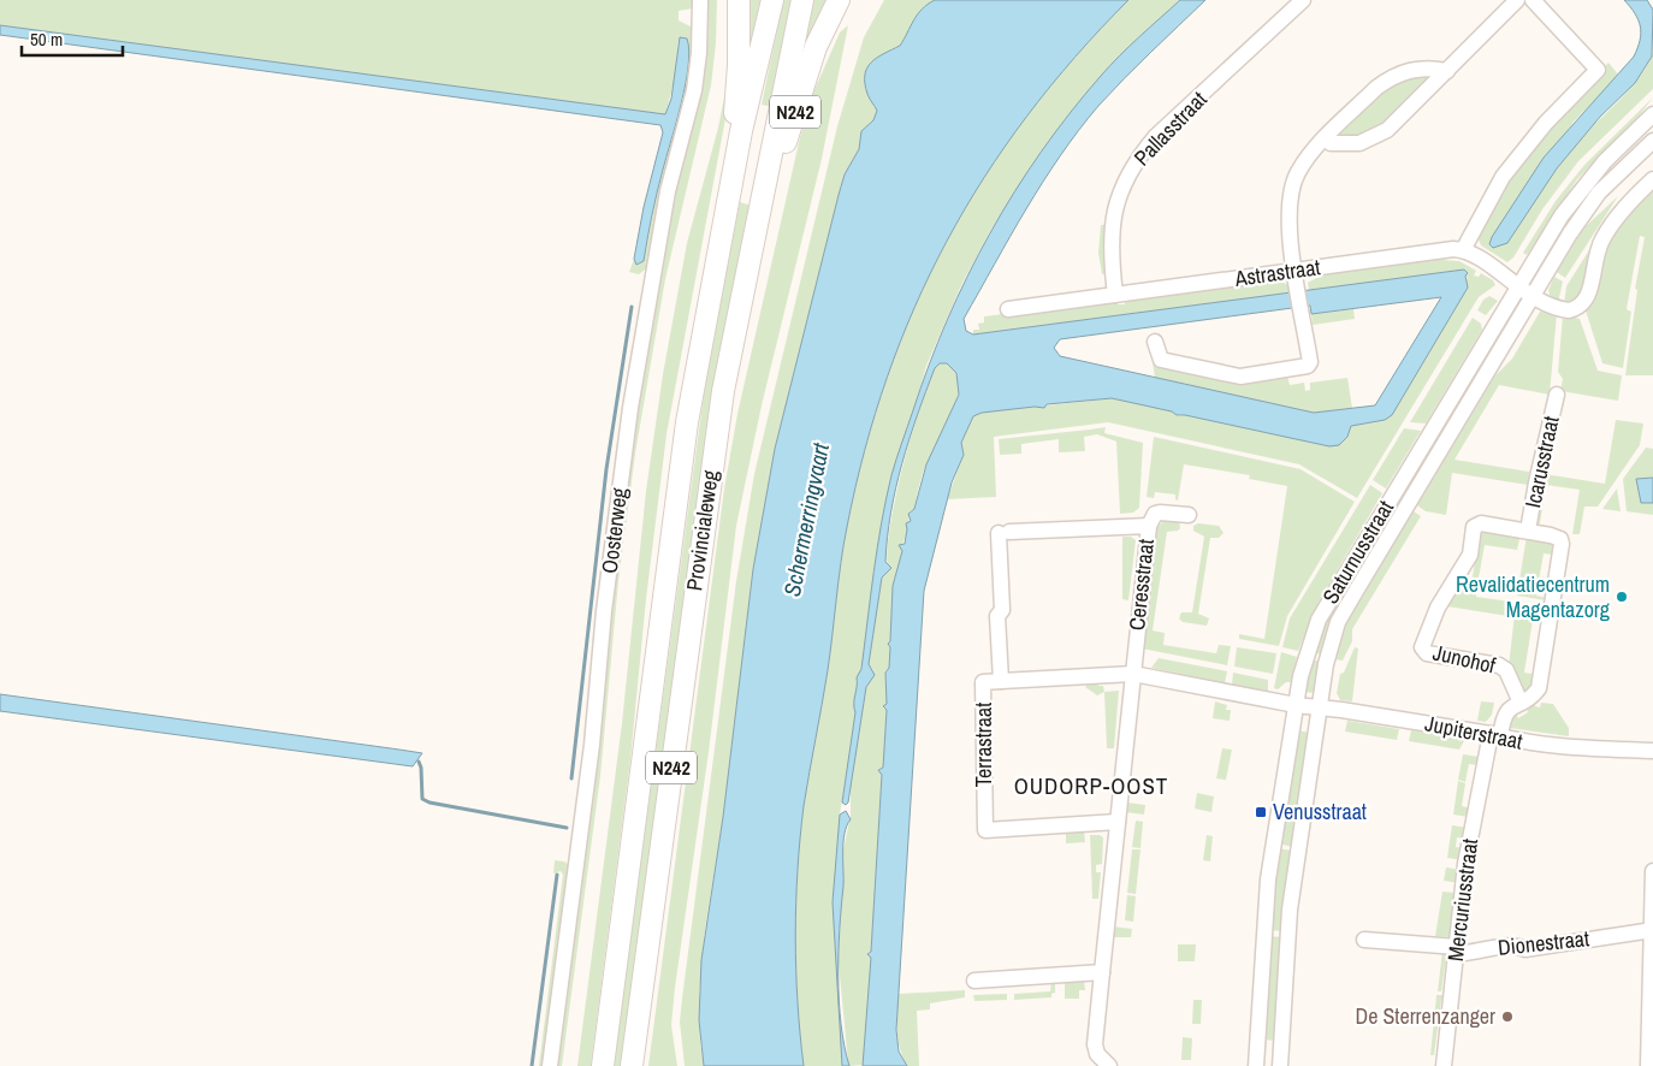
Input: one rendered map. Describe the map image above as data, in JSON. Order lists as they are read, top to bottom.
{
  "streets": {
    "highway": ["N242", "Provincialeweg"],
    "street": [
      "Pallasstraat",
      "Astrastraat",
      "Icarusstraat",
      "Oosterweg",
      "Saturnusstraat",
      "Ceresstraat",
      "Junohof",
      "Jupiterstraat",
      "Terrastraat",
      "Mercuriusstraat",
      "Dionestraat"
    ]
  },
  "crossings": [
    ["N242", "Provincialeweg"],
    ["Pallasstraat", "Astrastraat"],
    ["Icarusstraat", "Junohof"],
    ["Saturnusstraat", "Jupiterstraat"],
    ["Ceresstraat", "Terrastraat"],
    ["Junohof", "Mercuriusstraat"],
    ["Jupiterstraat", "Mercuriusstraat"],
    ["Mercuriusstraat", "Dionestraat"]
  ],
  "districts": ["OUDORP-OOST"],
  "water": ["Schermerringvaart"],
  "places": {
    "other": ["Revalidatiecentrum Magentazorg", "De Sterrenzanger"],
    "transit": ["Venusstraat"]
  },
  "scale_bar": "50 m"
}
